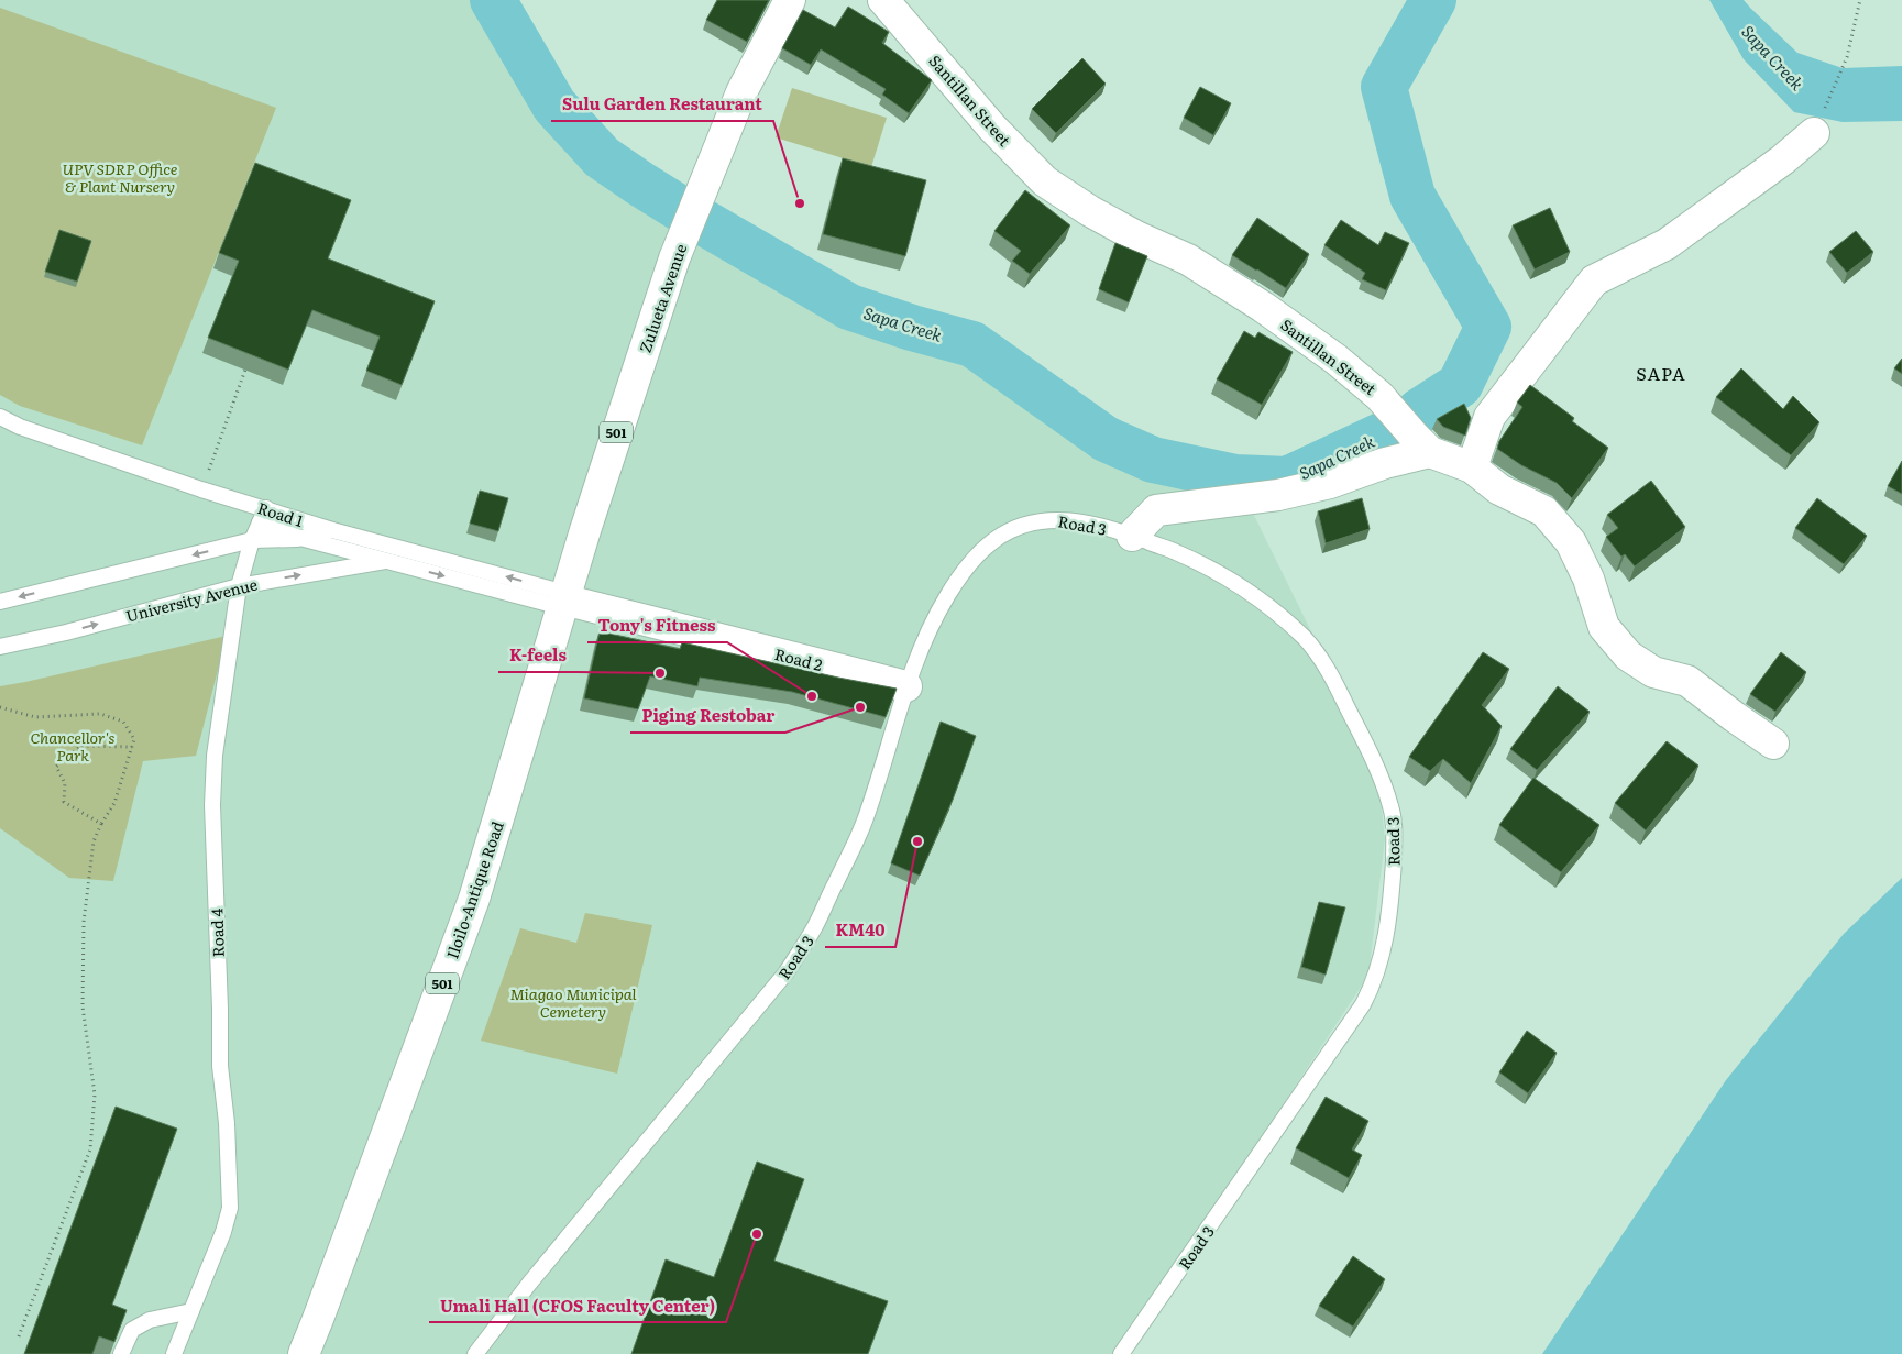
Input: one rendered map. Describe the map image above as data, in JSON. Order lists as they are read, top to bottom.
{
  "streets": {
    "street": [
      "Santillan Street",
      "Zulueta Avenue",
      "501",
      "Road 2",
      "Iloilo-Antique Road"
    ],
    "lane": [
      "Road 1",
      "Road 3",
      "University Avenue",
      "Road 4"
    ]
  },
  "crossings": [
    ["Zulueta Avenue", "Road 1"],
    ["Zulueta Avenue", "Road 2"],
    ["Zulueta Avenue", "Iloilo-Antique Road"],
    ["Road 1", "University Avenue"],
    ["Road 1", "Road 2"],
    ["Road 1", "Iloilo-Antique Road"],
    ["Road 1", "Road 4"],
    ["Road 3", "Road 2"],
    ["University Avenue", "Road 4"],
    ["Road 2", "Iloilo-Antique Road"]
  ],
  "districts": ["SAPA"],
  "water": ["Sapa Creek"],
  "parks": ["UPV SDRP Office & Plant Nursery", "Chancellor's Park", "Miagao Municipal Cemetery"],
  "places": [
    "Sulu Garden Restaurant",
    "K-feels",
    "Tony's Fitness",
    "Piging Restobar",
    "KM40",
    "Umali Hall (CFOS Faculty Center)"
  ]
}
